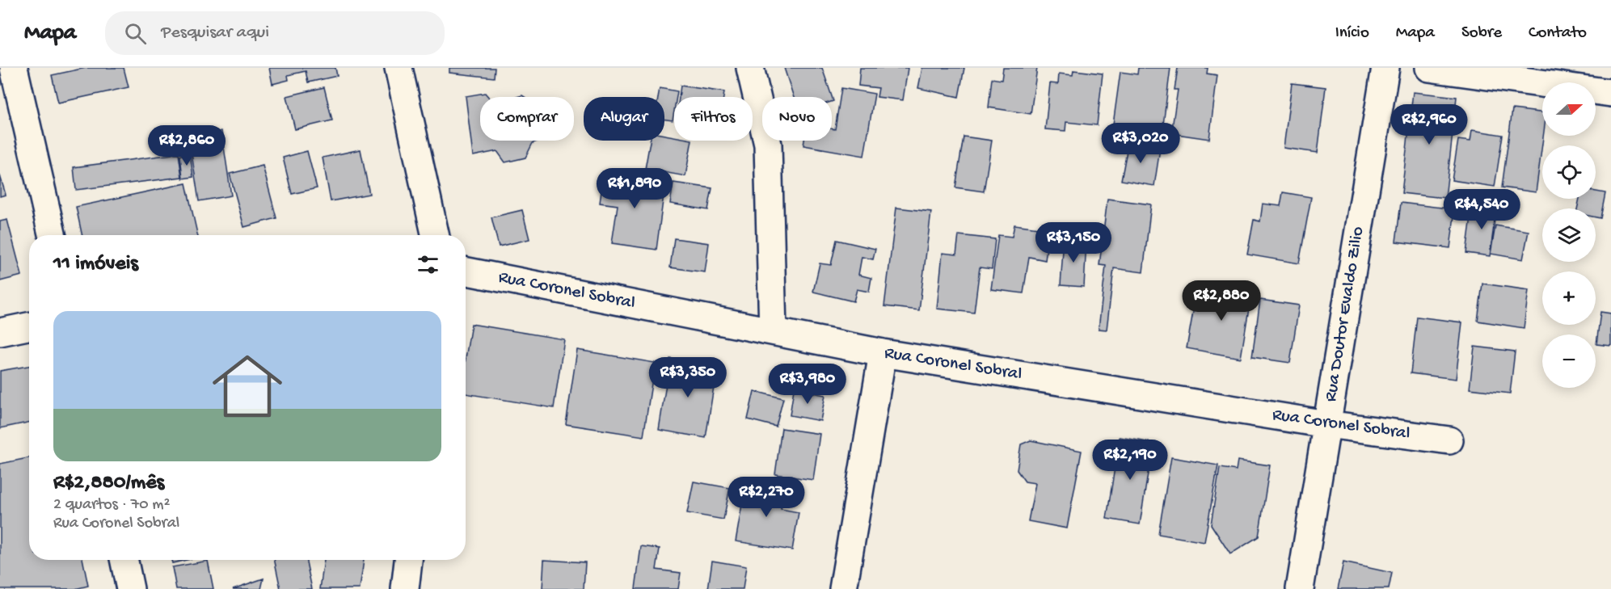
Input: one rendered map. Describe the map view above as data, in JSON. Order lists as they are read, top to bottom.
{
  "streets": {
    "street": ["Rua Coronel Sobral", "Rua Doutor Evaldo Zilio"]
  },
  "crossings": [
    ["Rua Coronel Sobral", "Rua Doutor Evaldo Zilio"]
  ],
  "north": "right",
  "page": {
    "header": "Mapa",
    "search": "Pesquisar aqui",
    "nav": [
      "Início",
      "Mapa",
      "Sobre",
      "Contato"
    ],
    "map_buttons": ["+", "−"],
    "chip": [
      "Comprar",
      "Alugar",
      "Filtros",
      "Novo"
    ],
    "price": [
      "R$2,960",
      "R$3,020",
      "R$2,860",
      "R$1,890",
      "R$4,540",
      "R$3,150",
      "R$2,880",
      "R$3,350",
      "R$3,980",
      "R$2,190",
      "R$2,270"
    ],
    "heading": "11 imóveis",
    "list": [
      {
        "name": "R$2,880/mês",
        "note": "2 quartos · 70 m² · Rua Coronel Sobral"
      }
    ]
  }
}
